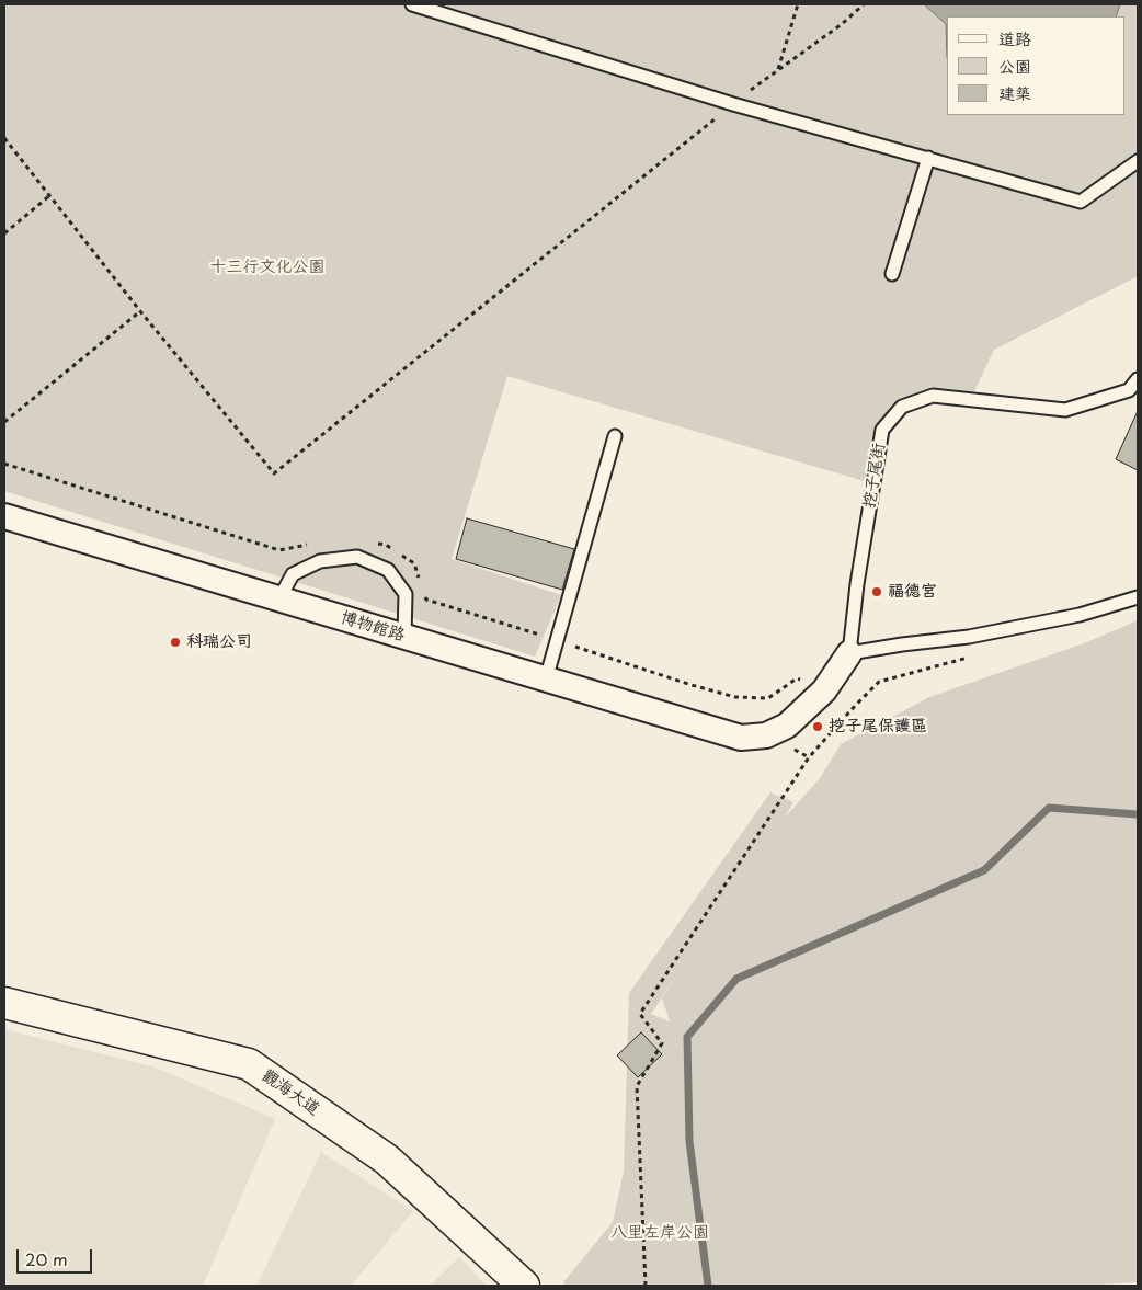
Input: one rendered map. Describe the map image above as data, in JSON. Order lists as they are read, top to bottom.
{
  "streets": {
    "street": ["挖子尾街", "博物館路", "觀海大道"]
  },
  "crossings": [
    ["挖子尾街", "博物館路"]
  ],
  "parks": ["十三行文化公園", "八里左岸公園"],
  "places": ["福德宮", "科瑞公司", "挖子尾保護區"],
  "legend": ["道路", "公園", "建築"],
  "scale_bar": "20 m"
}
